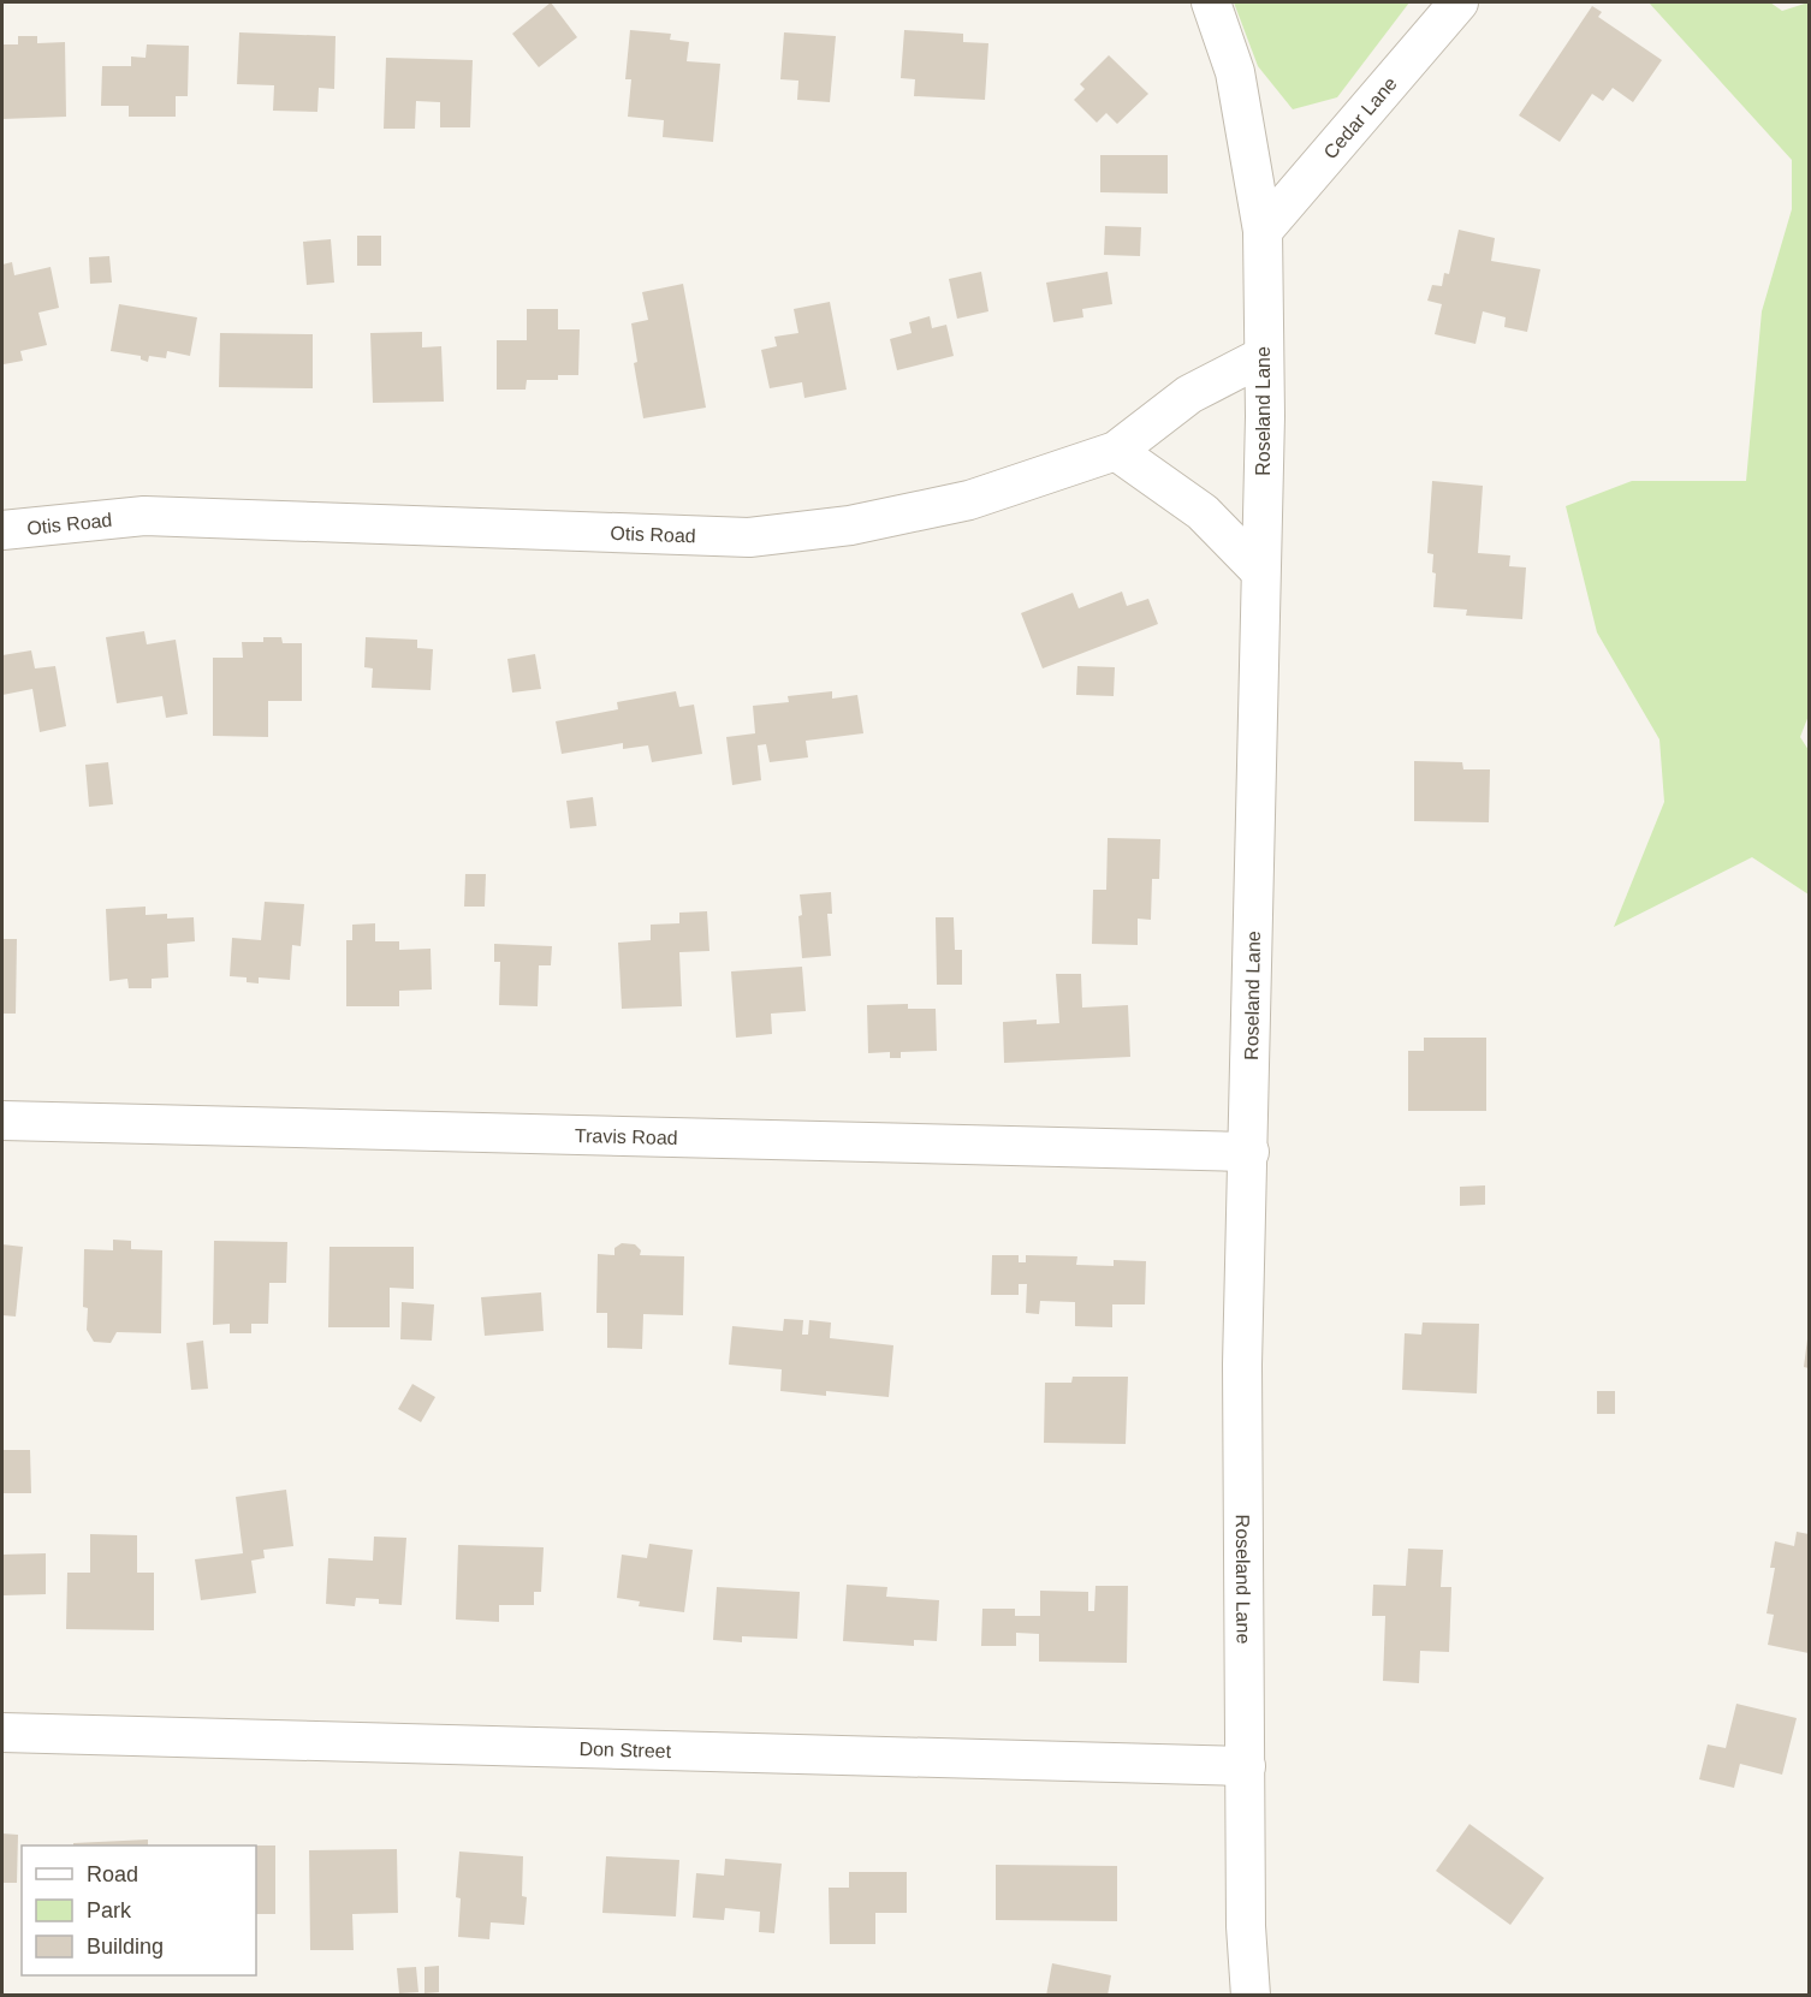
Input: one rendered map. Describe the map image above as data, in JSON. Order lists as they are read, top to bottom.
{
  "streets": {
    "street": [
      "Cedar Lane",
      "Roseland Lane",
      "Otis Road",
      "Travis Road",
      "Don Street"
    ]
  },
  "crossings": [
    ["Cedar Lane", "Roseland Lane"],
    ["Roseland Lane", "Otis Road"],
    ["Roseland Lane", "Travis Road"],
    ["Roseland Lane", "Don Street"]
  ],
  "legend": ["Road", "Park", "Building"]
}
